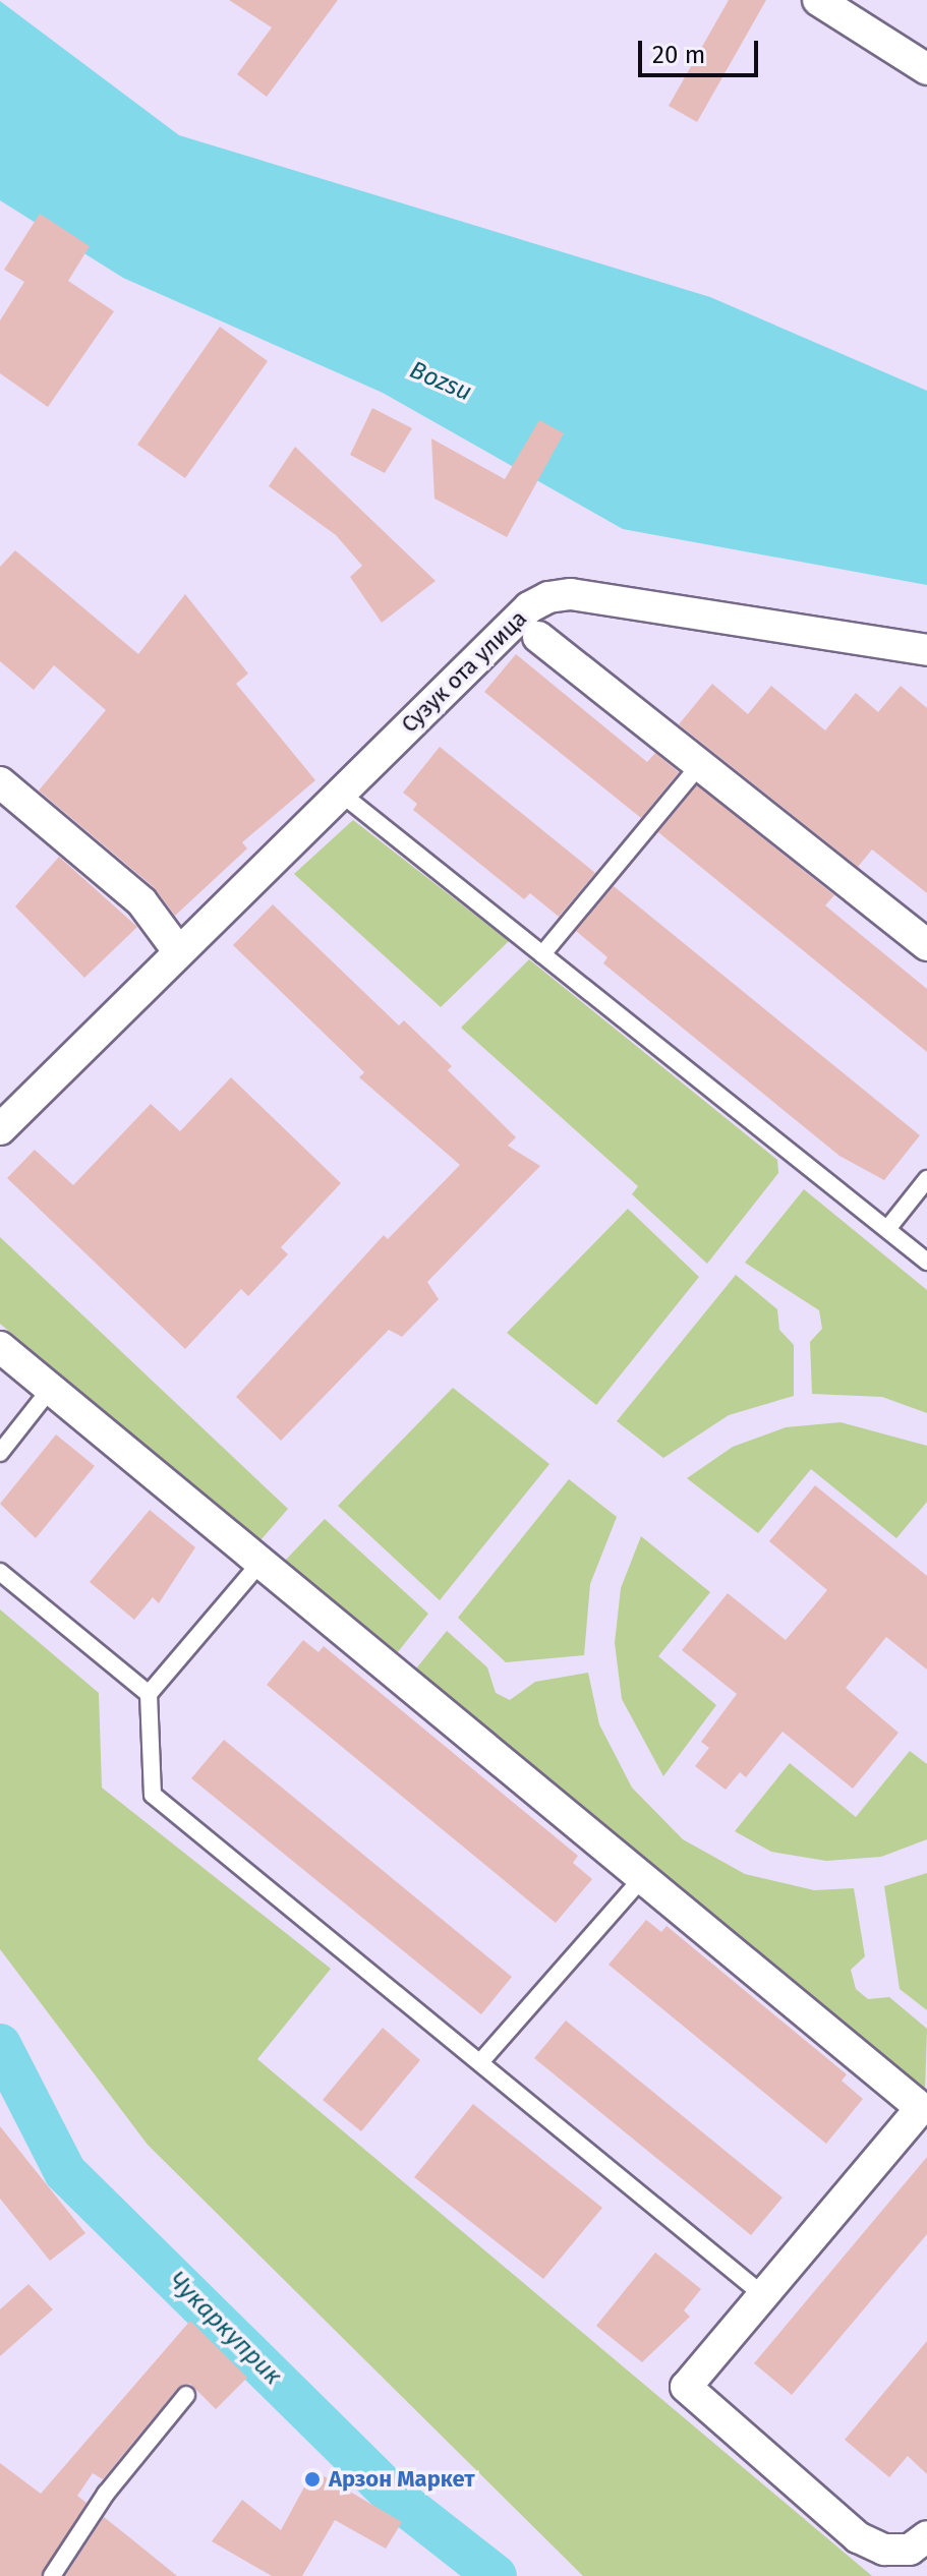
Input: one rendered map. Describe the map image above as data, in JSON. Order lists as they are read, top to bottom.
{
  "streets": {
    "street": ["Сузук ота улица"]
  },
  "water": ["Bozsu", "Чукаркуприк"],
  "places": ["Арзон Маркет"],
  "scale_bar": "20 m"
}
